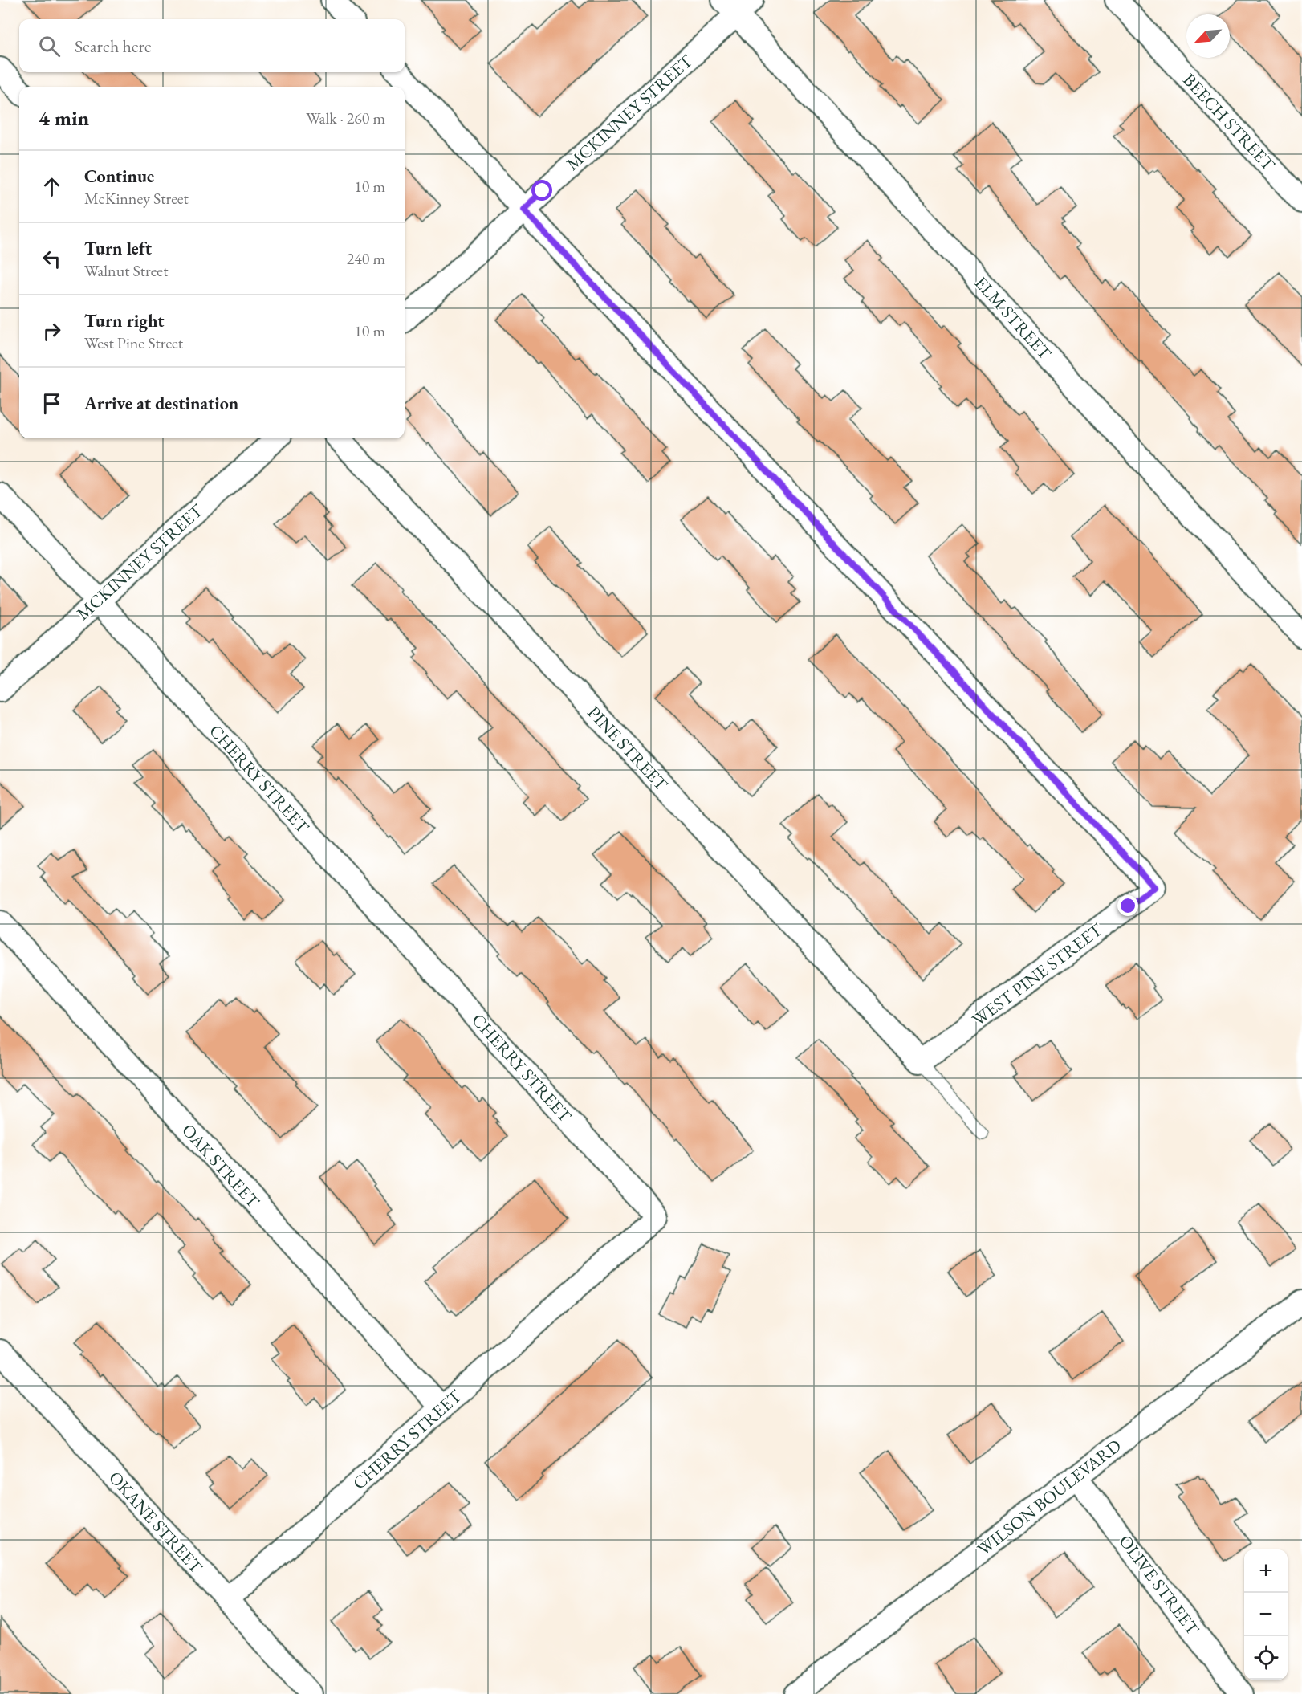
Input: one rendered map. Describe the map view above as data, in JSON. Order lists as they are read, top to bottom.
{
  "streets": {
    "street": [
      "MCKINNEY STREET",
      "BEECH STREET",
      "ELM STREET",
      "PINE STREET",
      "CHERRY STREET",
      "WEST PINE STREET",
      "OAK STREET",
      "WILSON BOULEVARD",
      "OKANE STREET",
      "OLIVE STREET"
    ]
  },
  "crossings": [
    ["MCKINNEY STREET", "ELM STREET"],
    ["MCKINNEY STREET", "CHERRY STREET"],
    ["MCKINNEY STREET", "WEST PINE STREET"],
    ["PINE STREET", "WEST PINE STREET"],
    ["CHERRY STREET", "OAK STREET"],
    ["CHERRY STREET", "OKANE STREET"],
    ["WILSON BOULEVARD", "OLIVE STREET"]
  ],
  "north": "bottom left",
  "page": {
    "search": "Search here",
    "heading": ["4 min", "Walk · 260 m"],
    "list": [
      ["Continue", "McKinney Street", "10 m"],
      ["Turn left", "Walnut Street", "240 m"],
      ["Turn right", "West Pine Street", "10 m"],
      "Arrive at destination"
    ],
    "map_buttons": ["+", "−"]
  }
}
